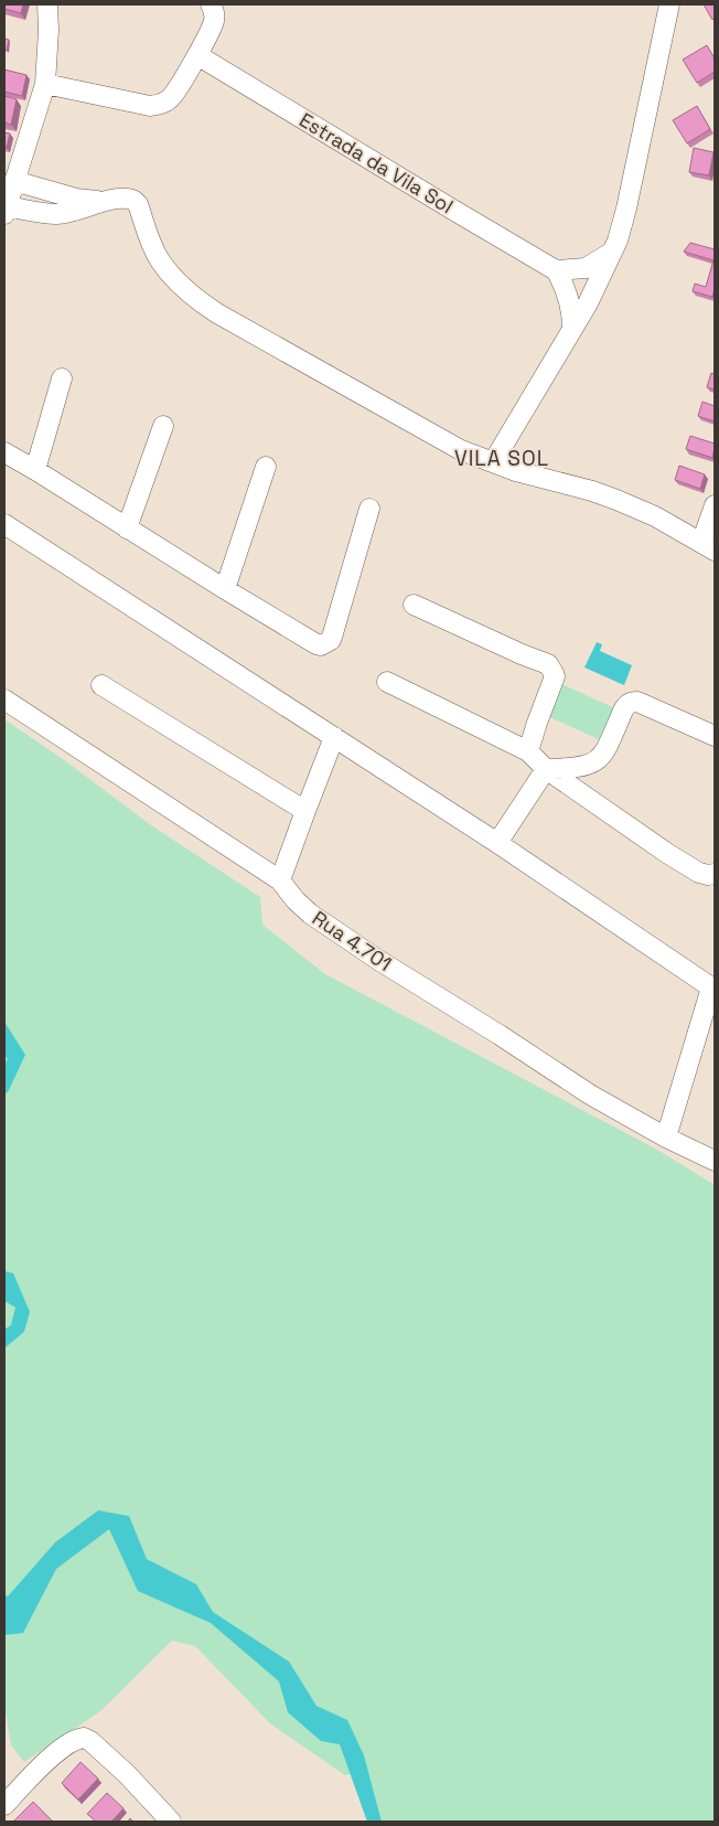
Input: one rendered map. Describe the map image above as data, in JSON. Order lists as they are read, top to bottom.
{
  "streets": {
    "street": ["Estrada da Vila Sol", "Rua 4.701"]
  },
  "districts": ["VILA SOL"]
}
